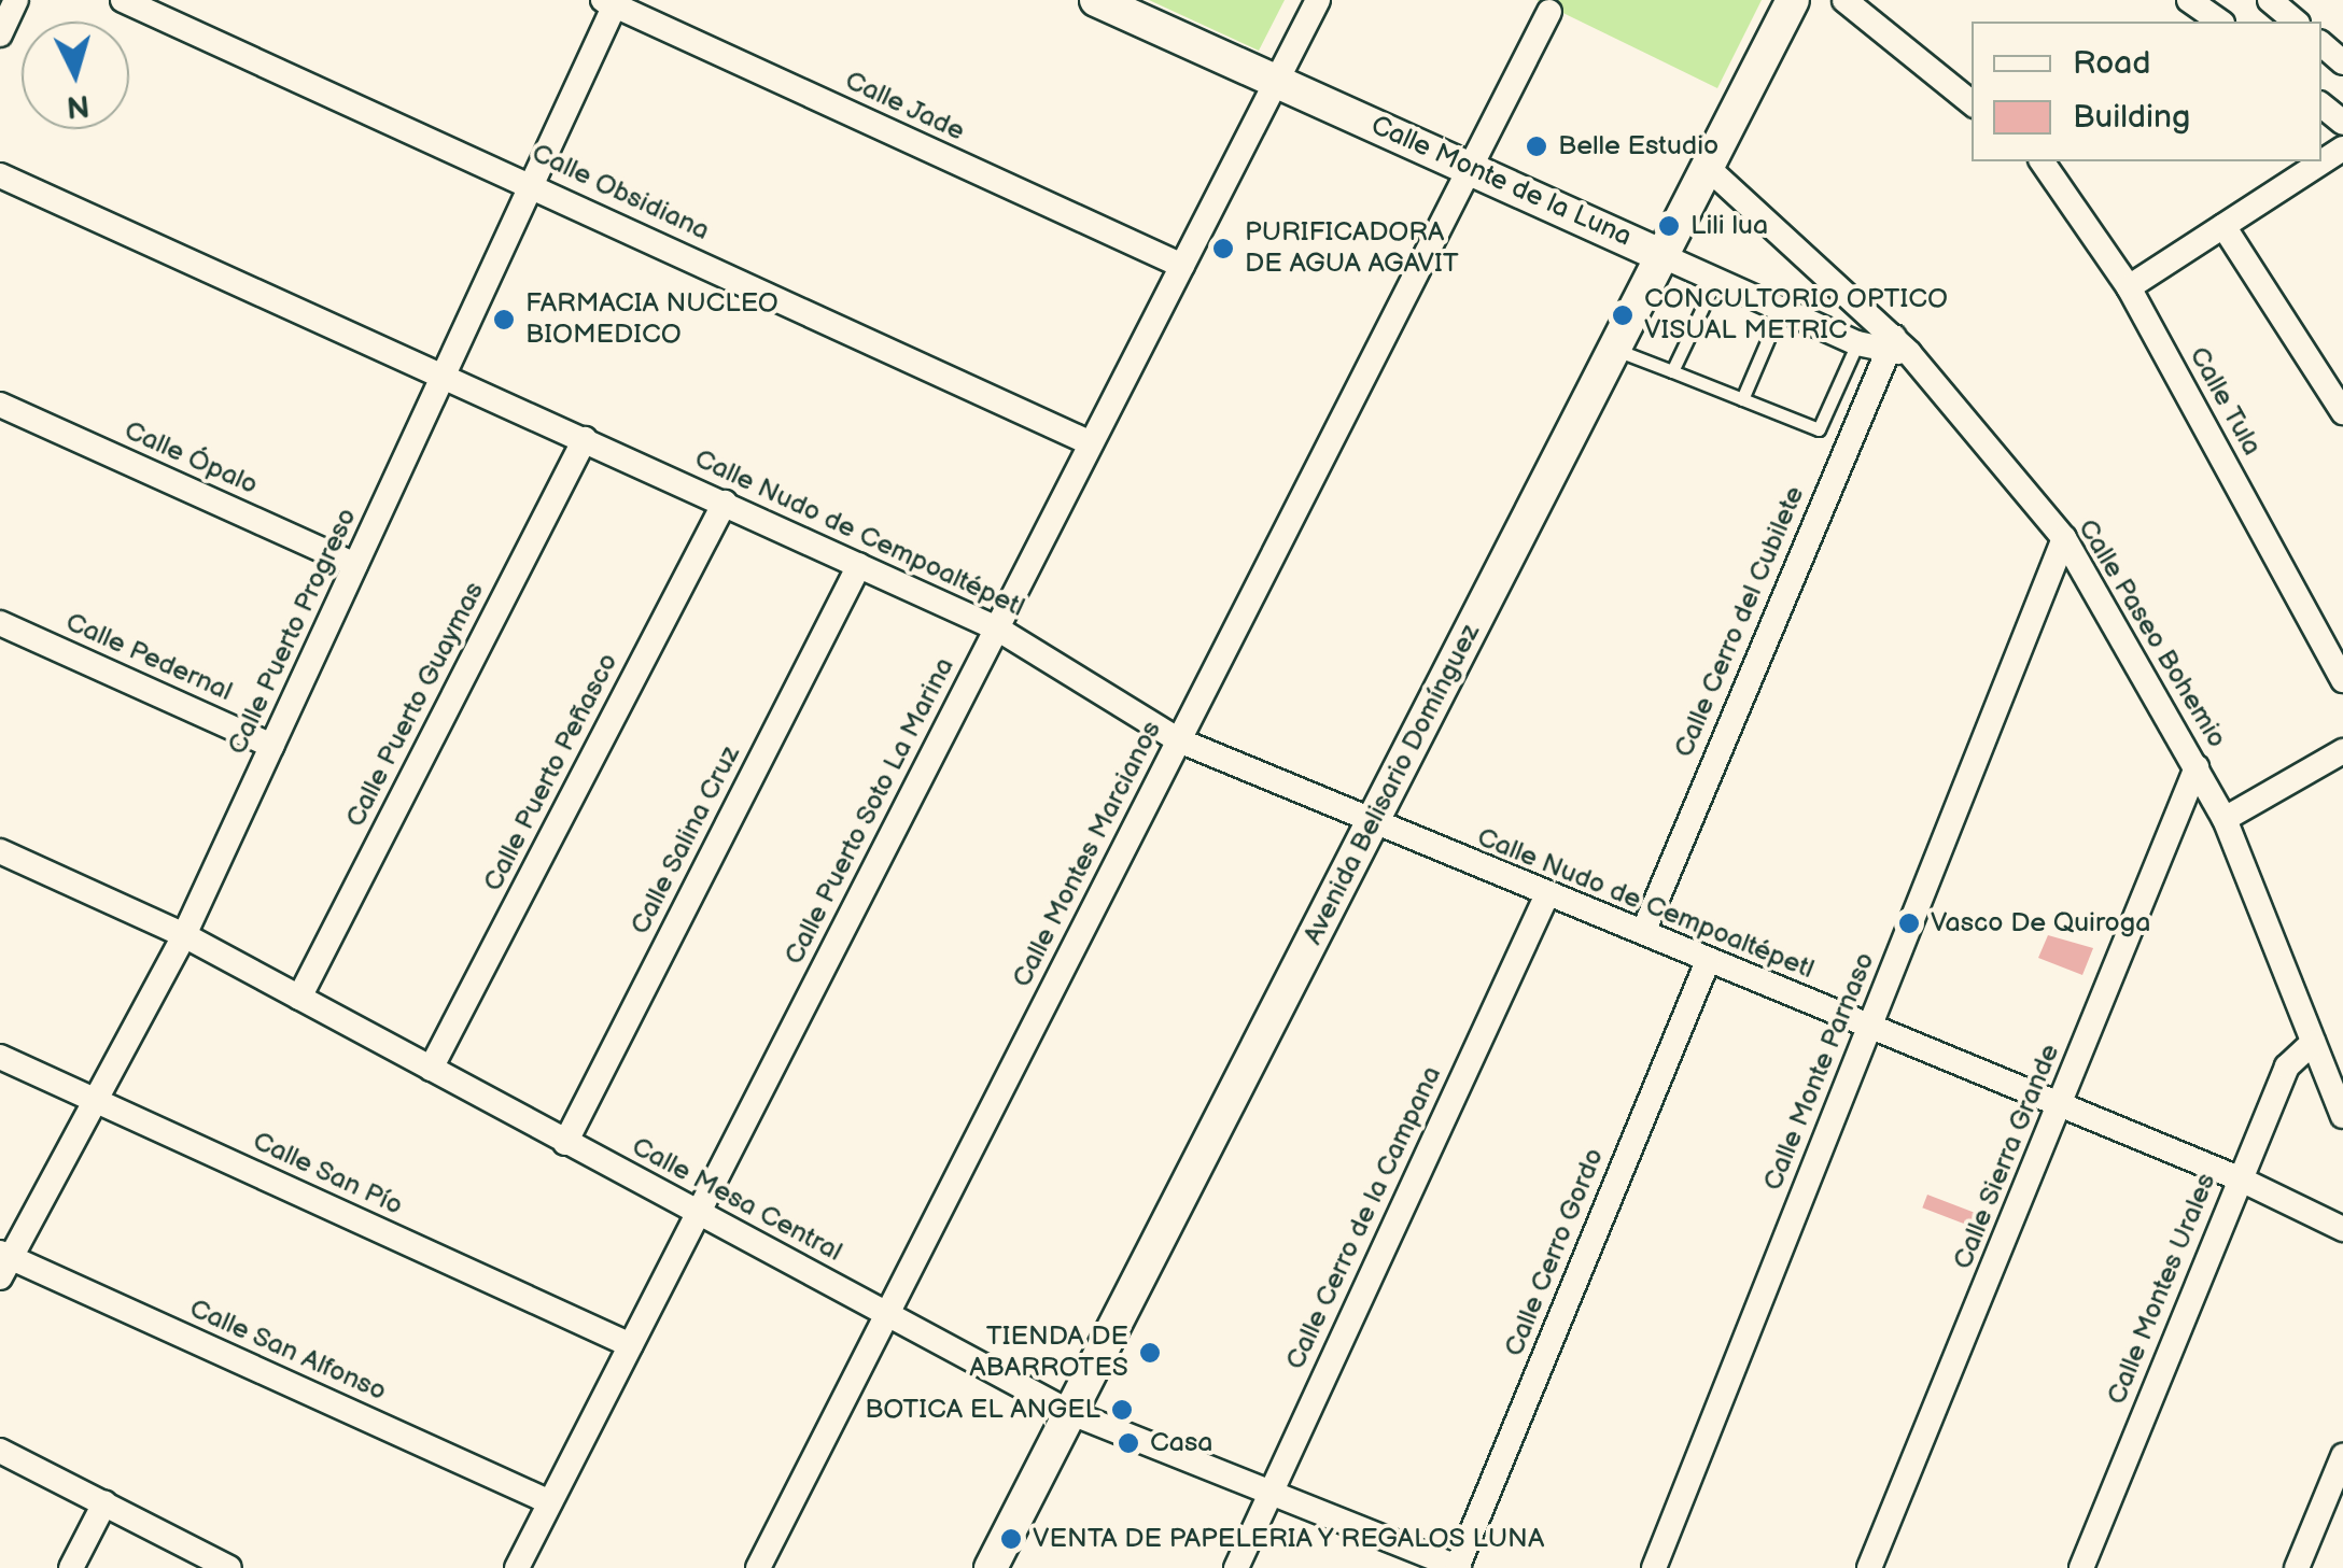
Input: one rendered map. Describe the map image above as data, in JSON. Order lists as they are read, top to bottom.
{
  "streets": {
    "main road": ["Calle Monte de la Luna", "Avenida Belisario Domínguez"],
    "street": [
      "Calle Jade",
      "Calle Obsidiana",
      "Calle Tula",
      "Calle Ópalo",
      "Calle Nudo de Cempoaltépetl",
      "Calle Cerro del Cubilete",
      "Calle Puerto Progreso",
      "Calle Paseo Bohemio",
      "Calle Pedernal",
      "Calle Puerto Guaymas",
      "Calle Puerto Peñasco",
      "Calle Puerto Soto La Marina",
      "Calle Salina Cruz",
      "Calle Montes Marcianos",
      "Calle Monte Parnaso",
      "Calle Sierra Grande",
      "Calle San Pío",
      "Calle Mesa Central",
      "Calle Cerro de la Campana",
      "Calle Cerro Gordo",
      "Calle Montes Urales",
      "Calle San Alfonso"
    ]
  },
  "crossings": [
    ["Calle Jade", "Calle Puerto Progreso"],
    ["Calle Jade", "Calle Puerto Soto La Marina"],
    ["Calle Monte de la Luna", "Calle Cerro del Cubilete"],
    ["Calle Monte de la Luna", "Calle Paseo Bohemio"],
    ["Calle Monte de la Luna", "Avenida Belisario Domínguez"],
    ["Calle Monte de la Luna", "Calle Puerto Soto La Marina"],
    ["Calle Monte de la Luna", "Calle Montes Marcianos"],
    ["Calle Obsidiana", "Calle Puerto Progreso"],
    ["Calle Obsidiana", "Calle Puerto Soto La Marina"],
    ["Calle Ópalo", "Calle Puerto Progreso"],
    ["Calle Nudo de Cempoaltépetl", "Calle Cerro del Cubilete"],
    ["Calle Nudo de Cempoaltépetl", "Calle Puerto Progreso"],
    ["Calle Nudo de Cempoaltépetl", "Calle Puerto Guaymas"],
    ["Calle Nudo de Cempoaltépetl", "Calle Puerto Peñasco"],
    ["Calle Nudo de Cempoaltépetl", "Avenida Belisario Domínguez"],
    ["Calle Nudo de Cempoaltépetl", "Calle Puerto Soto La Marina"],
    ["Calle Nudo de Cempoaltépetl", "Calle Salina Cruz"],
    ["Calle Nudo de Cempoaltépetl", "Calle Montes Marcianos"],
    ["Calle Nudo de Cempoaltépetl", "Calle Monte Parnaso"],
    ["Calle Nudo de Cempoaltépetl", "Calle Sierra Grande"],
    ["Calle Nudo de Cempoaltépetl", "Calle Cerro de la Campana"],
    ["Calle Nudo de Cempoaltépetl", "Calle Cerro Gordo"],
    ["Calle Nudo de Cempoaltépetl", "Calle Montes Urales"],
    ["Calle Cerro del Cubilete", "Calle Paseo Bohemio"],
    ["Calle Puerto Progreso", "Calle Pedernal"],
    ["Calle Puerto Progreso", "Calle San Pío"],
    ["Calle Puerto Progreso", "Calle Mesa Central"],
    ["Calle Puerto Progreso", "Calle San Alfonso"],
    ["Calle Paseo Bohemio", "Avenida Belisario Domínguez"],
    ["Calle Paseo Bohemio", "Calle Monte Parnaso"],
    ["Calle Paseo Bohemio", "Calle Sierra Grande"],
    ["Calle Paseo Bohemio", "Calle Montes Urales"],
    ["Calle Puerto Guaymas", "Calle Mesa Central"],
    ["Calle Puerto Peñasco", "Calle Mesa Central"],
    ["Avenida Belisario Domínguez", "Calle Mesa Central"],
    ["Calle Puerto Soto La Marina", "Calle San Pío"],
    ["Calle Puerto Soto La Marina", "Calle Mesa Central"],
    ["Calle Puerto Soto La Marina", "Calle San Alfonso"],
    ["Calle Salina Cruz", "Calle Mesa Central"],
    ["Calle Montes Marcianos", "Calle Mesa Central"],
    ["Calle Mesa Central", "Calle Cerro de la Campana"],
    ["Calle Mesa Central", "Calle Cerro Gordo"]
  ],
  "places": [
    "Belle Estudio",
    "Lili lua",
    "PURIFICADORA DE AGUA AGAVIT",
    "CONCULTORIO OPTICO VISUAL METRIC",
    "FARMACIA NUCLEO BIOMEDICO",
    "Vasco De Quiroga",
    "TIENDA DE ABARROTES",
    "BOTICA EL ANGEL",
    "Casa",
    "VENTA DE PAPELERIA Y REGALOS LUNA"
  ],
  "legend": ["Road", "Building"],
  "north": "bottom"
}
